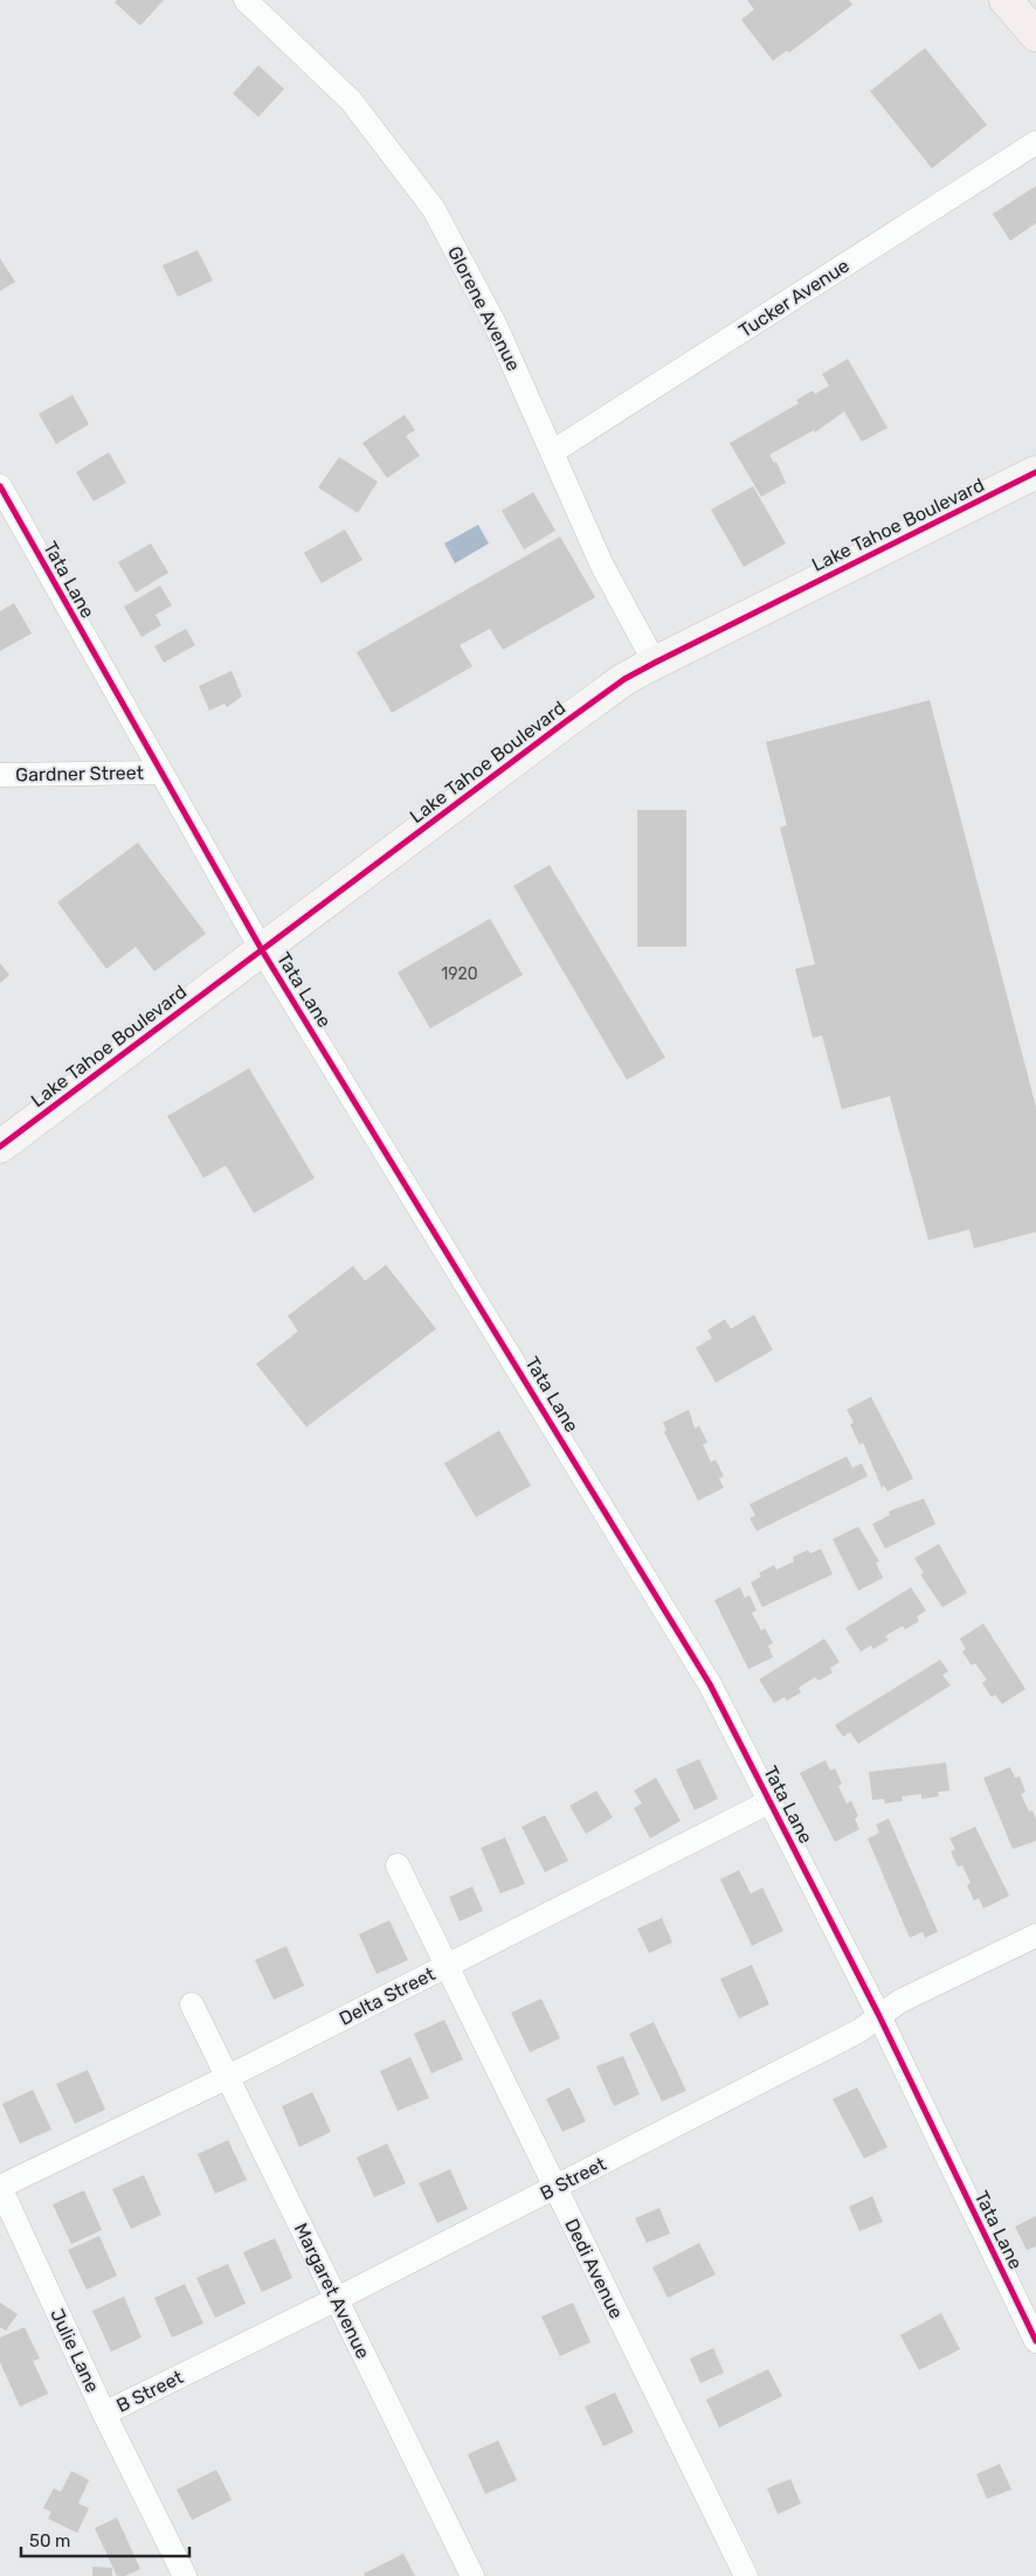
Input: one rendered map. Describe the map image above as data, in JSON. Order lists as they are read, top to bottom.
{
  "streets": {
    "main road": ["Lake Tahoe Boulevard"],
    "street": [
      "Tucker Avenue",
      "Glorene Avenue",
      "Tata Lane",
      "Gardner Street",
      "Delta Street",
      "B Street",
      "Dedi Avenue",
      "Margaret Avenue",
      "Julie Lane"
    ]
  },
  "crossings": [
    ["Tucker Avenue", "Glorene Avenue"],
    ["Glorene Avenue", "Lake Tahoe Boulevard"],
    ["Lake Tahoe Boulevard", "Tata Lane"],
    ["Tata Lane", "Gardner Street"],
    ["Tata Lane", "Delta Street"],
    ["Tata Lane", "B Street"],
    ["Delta Street", "Dedi Avenue"],
    ["Delta Street", "Margaret Avenue"],
    ["Delta Street", "Julie Lane"],
    ["B Street", "Dedi Avenue"],
    ["B Street", "Margaret Avenue"],
    ["B Street", "Julie Lane"]
  ],
  "house_numbers": ["1920"],
  "scale_bar": "50 m"
}
